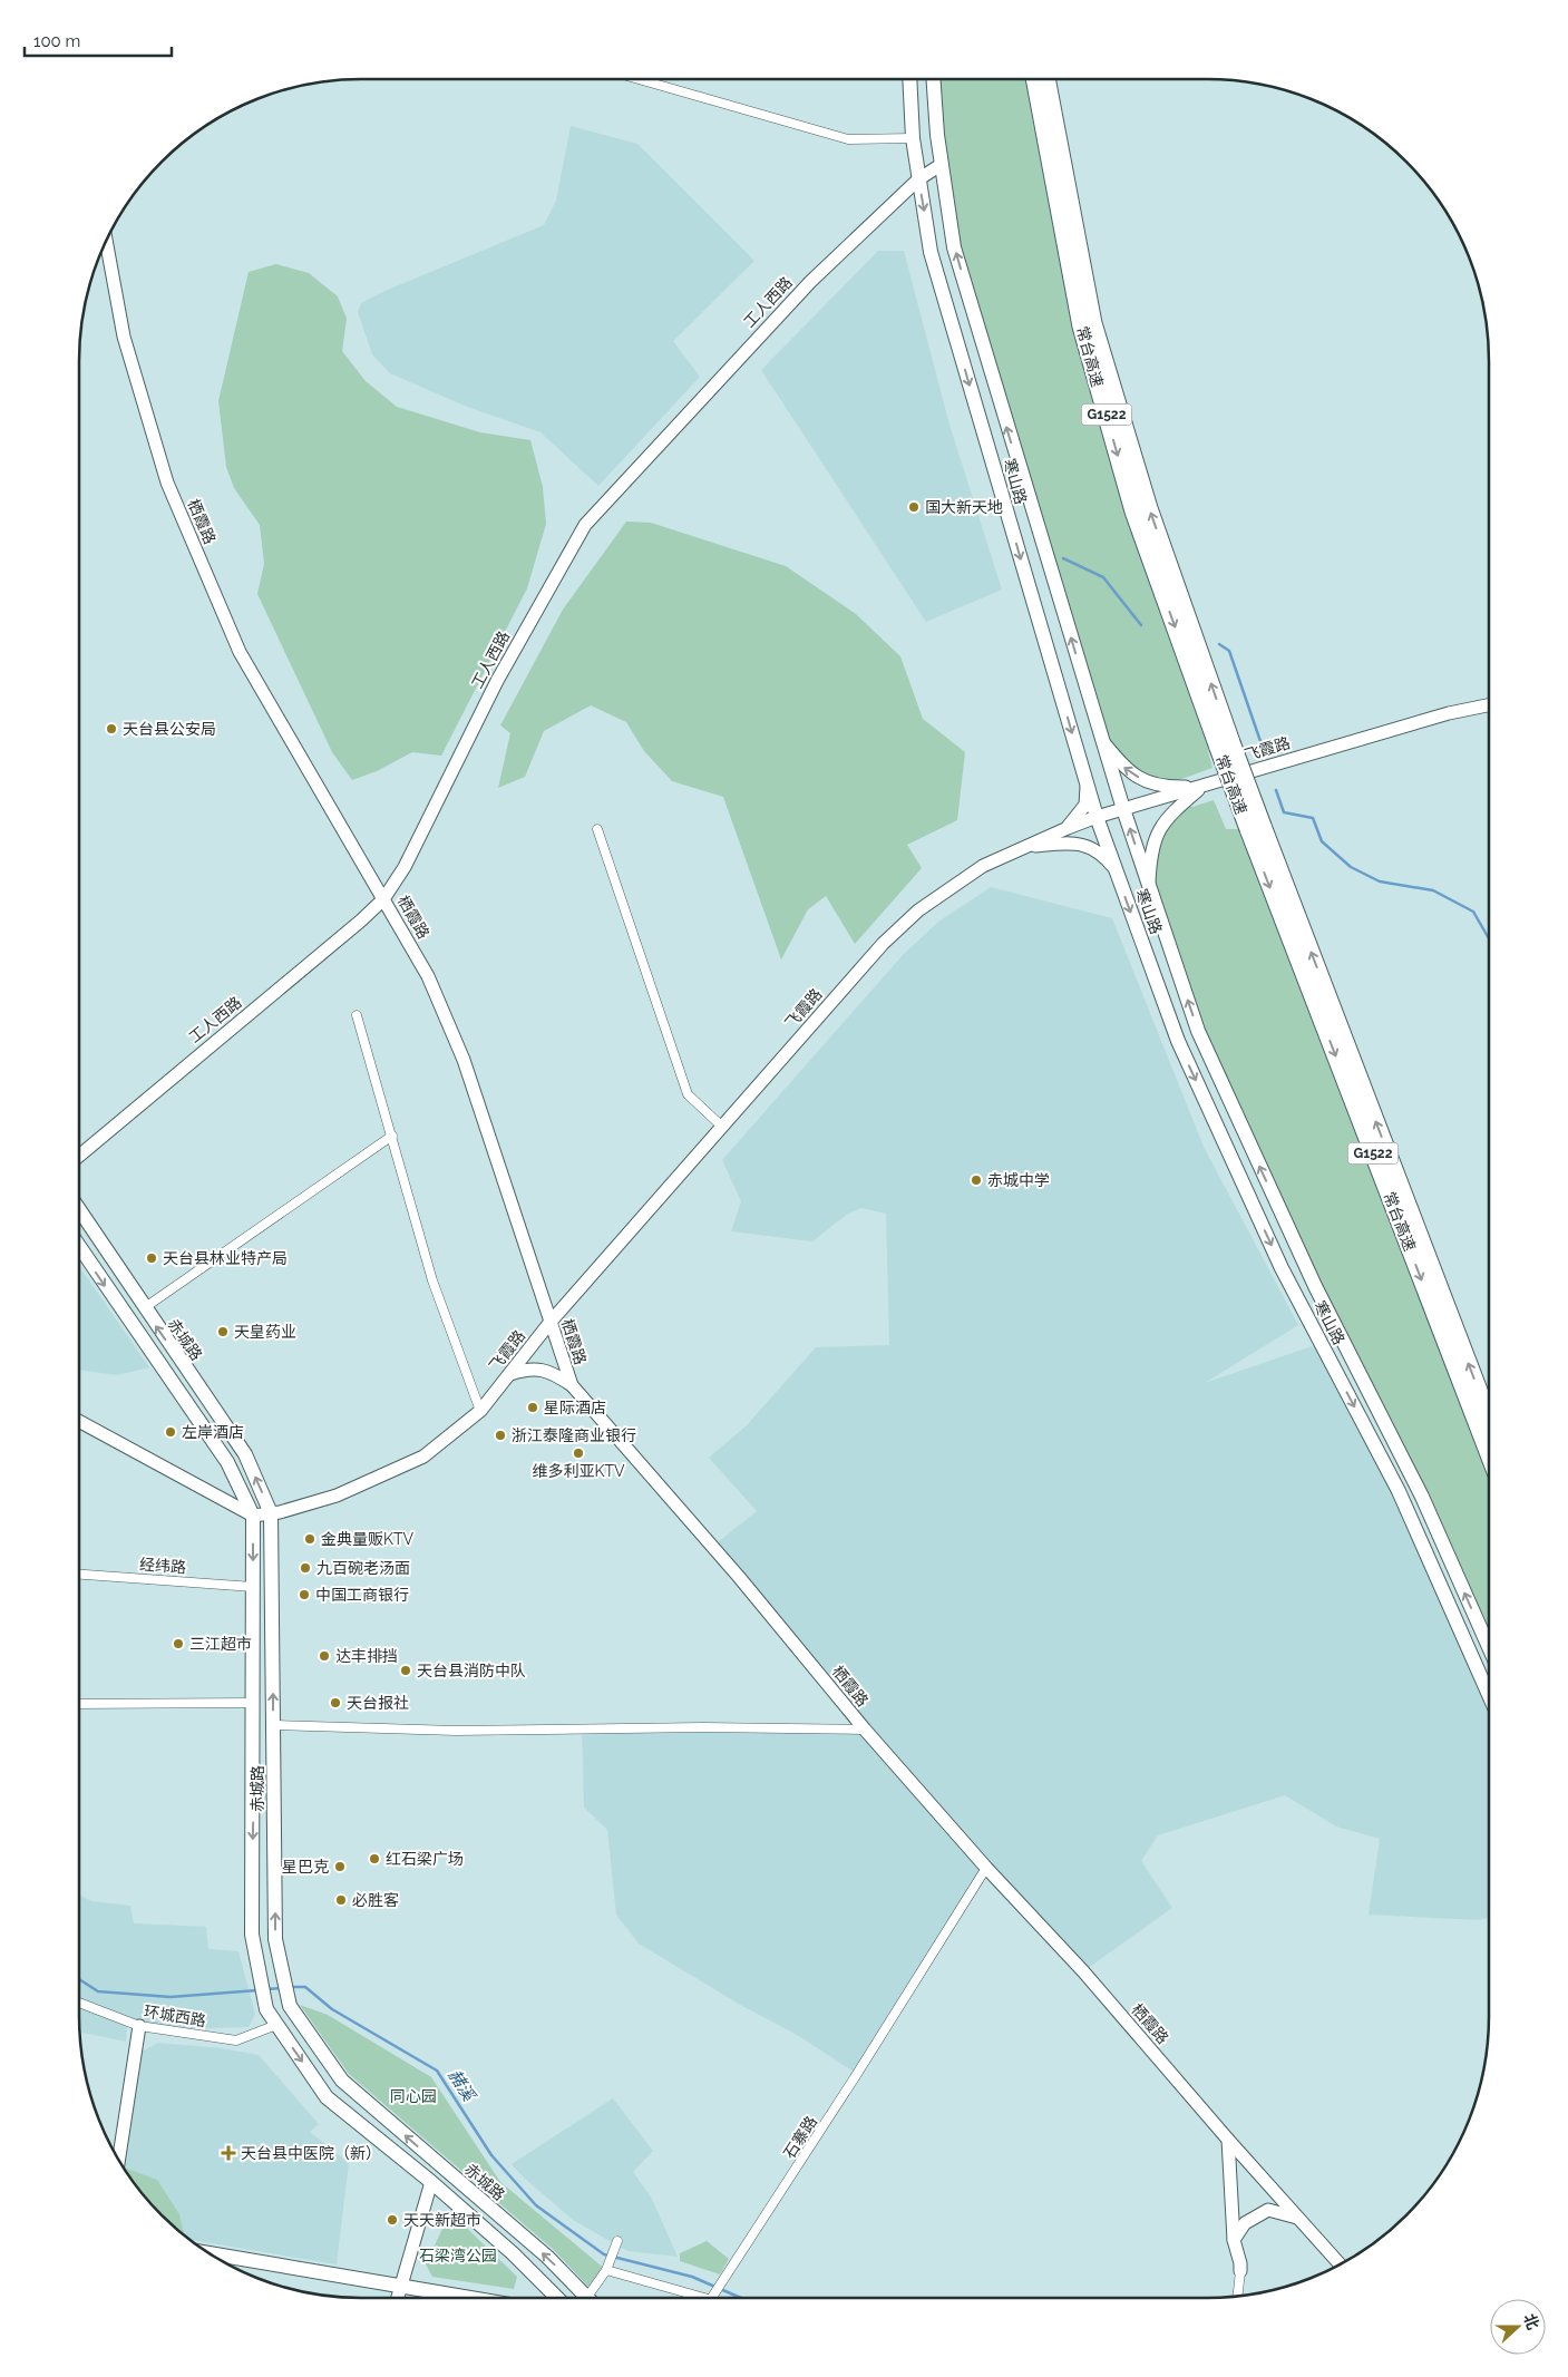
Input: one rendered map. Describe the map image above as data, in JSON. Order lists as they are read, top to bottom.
{
  "streets": {
    "highway": ["常台高速", "G1522"],
    "main road": [
      "工人西路",
      "寒山路",
      "栖霞路",
      "飞霞路",
      "赤城路"
    ],
    "street": ["经纬路", "环城西路", "石寨路"]
  },
  "crossings": [
    ["工人西路", "寒山路"],
    ["工人西路", "栖霞路"],
    ["寒山路", "飞霞路"],
    ["栖霞路", "飞霞路"],
    ["栖霞路", "石寨路"],
    ["飞霞路", "赤城路"],
    ["赤城路", "经纬路"],
    ["赤城路", "环城西路"]
  ],
  "water": ["赭溪"],
  "parks": ["同心园", "石梁湾公园"],
  "places": {
    "other": [
      "国大新天地",
      "天台县公安局",
      "赤城中学",
      "天台县林业特产局",
      "天皇药业",
      "星际酒店",
      "左岸酒店",
      "浙江泰隆商业银行",
      "维多利亚KTV",
      "金典量贩KTV",
      "九百碗老汤面",
      "中国工商银行",
      "三江超市",
      "达丰排挡",
      "天台县消防中队",
      "天台报社",
      "红石梁广场",
      "星巴克",
      "必胜客",
      "天天新超市"
    ],
    "health": ["天台县中医院（新）"]
  },
  "scale_bar": "100 m",
  "north": "right"
}
